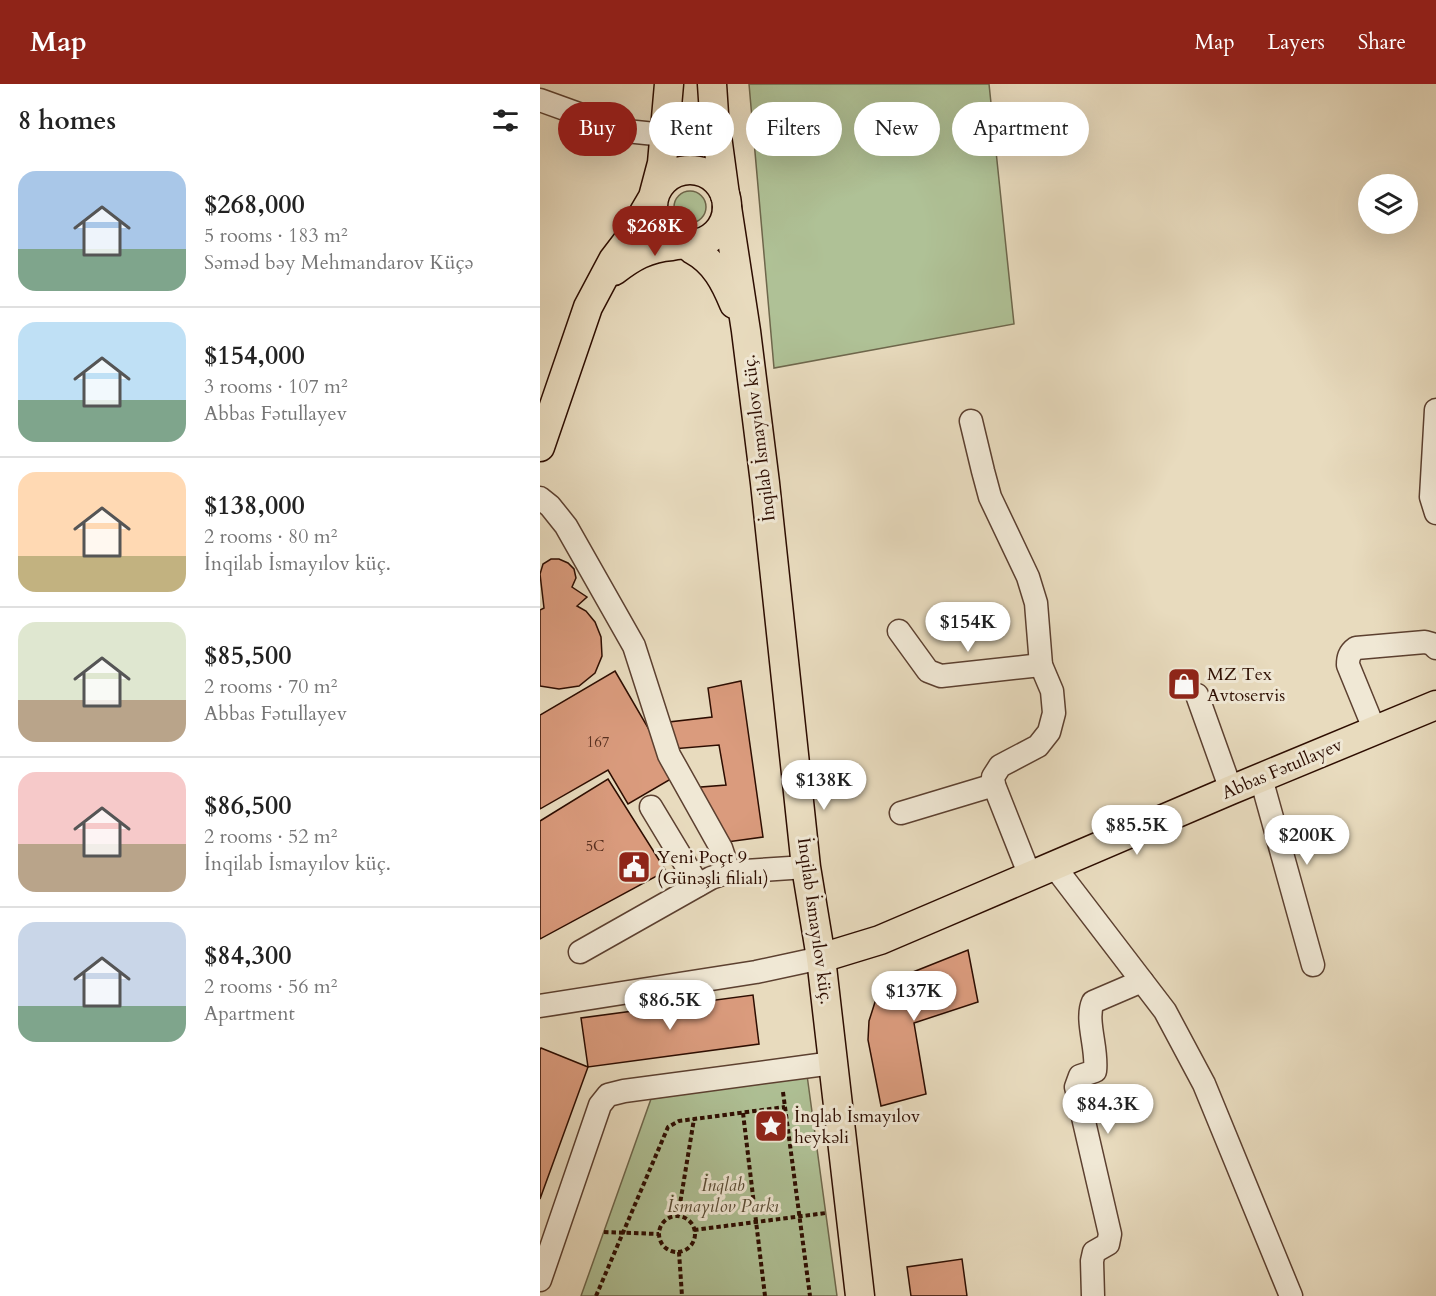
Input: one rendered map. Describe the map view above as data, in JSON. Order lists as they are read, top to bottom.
{
  "streets": {
    "main road": ["İnqilab İsmayılov küç.", "Abbas Fətullayev"]
  },
  "crossings": [
    ["İnqilab İsmayılov küç.", "Abbas Fətullayev"]
  ],
  "parks": ["İnqlab İsmayılov Parkı"],
  "places": {
    "shop": ["MZ Tex Avtoservis"],
    "public building": ["Yeni Poçt 9 (Günəşli filialı)"],
    "place": ["İnqlab İsmayılov heykəli"]
  },
  "house_numbers": ["167", "5C"],
  "page": {
    "header": "Map",
    "nav": ["Map", "Layers", "Share"],
    "heading": "8 homes",
    "chip": [
      "Buy",
      "Rent",
      "Filters",
      "New",
      "Apartment"
    ],
    "list": [
      {
        "name": "$268,000",
        "note": "5 rooms · 183 m² · Səməd bəy Mehmandarov Küçə"
      },
      {
        "name": "$154,000",
        "note": "3 rooms · 107 m² · Abbas Fətullayev"
      },
      {
        "name": "$138,000",
        "note": "2 rooms · 80 m² · İnqilab İsmayılov küç."
      },
      {
        "name": "$85,500",
        "note": "2 rooms · 70 m² · Abbas Fətullayev"
      },
      {
        "name": "$86,500",
        "note": "2 rooms · 52 m² · İnqilab İsmayılov küç."
      },
      {
        "name": "$84,300",
        "note": "2 rooms · 56 m² · Apartment"
      }
    ],
    "price": [
      "$268K",
      "$154K",
      "$138K",
      "$85.5K",
      "$200K",
      "$137K",
      "$86.5K",
      "$84.3K"
    ]
  }
}
